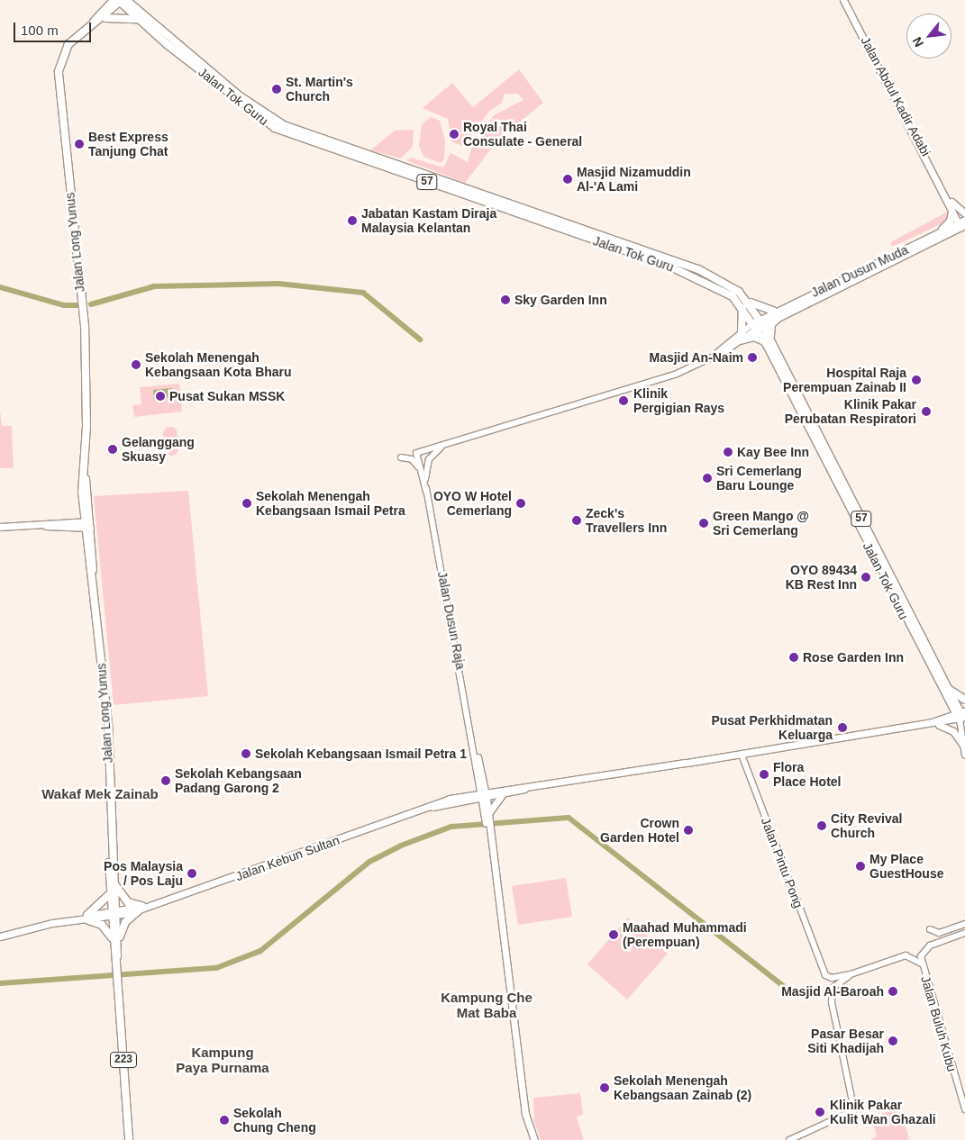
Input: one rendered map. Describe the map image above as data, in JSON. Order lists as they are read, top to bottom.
{
  "streets": {
    "main road": [
      "Jalan Tok Guru",
      "Jalan Abdul Kadir Adabi",
      "57",
      "Jalan Long Yunus",
      "Jalan Dusun Muda",
      "Jalan Kebun Sultan",
      "223"
    ],
    "street": ["Jalan Dusun Raja", "Jalan Pintu Pong", "Jalan Buluh Kubu"]
  },
  "crossings": [
    ["Jalan Tok Guru", "Jalan Long Yunus"],
    ["Jalan Tok Guru", "Jalan Dusun Muda"],
    ["Jalan Tok Guru", "Jalan Kebun Sultan"],
    ["Jalan Abdul Kadir Adabi", "Jalan Dusun Muda"],
    ["Jalan Long Yunus", "Jalan Kebun Sultan"],
    ["Jalan Long Yunus", "223"],
    ["Jalan Dusun Raja", "Jalan Kebun Sultan"],
    ["Jalan Kebun Sultan", "Jalan Pintu Pong"],
    ["Jalan Kebun Sultan", "223"]
  ],
  "districts": ["Wakaf Mek Zainab", "Kampung Che Mat Baba", "Kampung Paya Purnama"],
  "places": [
    "St. Martin's Church",
    "Royal Thai Consulate - General",
    "Best Express Tanjung Chat",
    "Masjid Nizamuddin Al-'A Lami",
    "Jabatan Kastam Diraja Malaysia Kelantan",
    "Sky Garden Inn",
    "Masjid An-Naim",
    "Sekolah Menengah Kebangsaan Kota Bharu",
    "Hospital Raja Perempuan Zainab II",
    "Pusat Sukan MSSK",
    "Klinik Pergigian Rays",
    "Klinik Pakar Perubatan Respiratori",
    "Gelanggang Skuasy",
    "Kay Bee Inn",
    "Sri Cemerlang Baru Lounge",
    "Sekolah Menengah Kebangsaan Ismail Petra",
    "OYO W Hotel Cemerlang",
    "Zeck's Travellers Inn",
    "Green Mango @ Sri Cemerlang",
    "OYO 89434 KB Rest Inn",
    "Rose Garden Inn",
    "Pusat Perkhidmatan Keluarga",
    "Sekolah Kebangsaan Ismail Petra 1",
    "Flora Place Hotel",
    "Sekolah Kebangsaan Padang Garong 2",
    "City Revival Church",
    "Crown Garden Hotel",
    "My Place GuestHouse",
    "Pos Malaysia / Pos Laju",
    "Maahad Muhammadi (Perempuan)",
    "Masjid Al-Baroah",
    "Pasar Besar Siti Khadijah",
    "Sekolah Menengah Kebangsaan Zainab (2)",
    "Klinik Pakar Kulit Wan Ghazali",
    "Sekolah Chung Cheng"
  ],
  "scale_bar": "100 m",
  "north": "bottom left"
}
